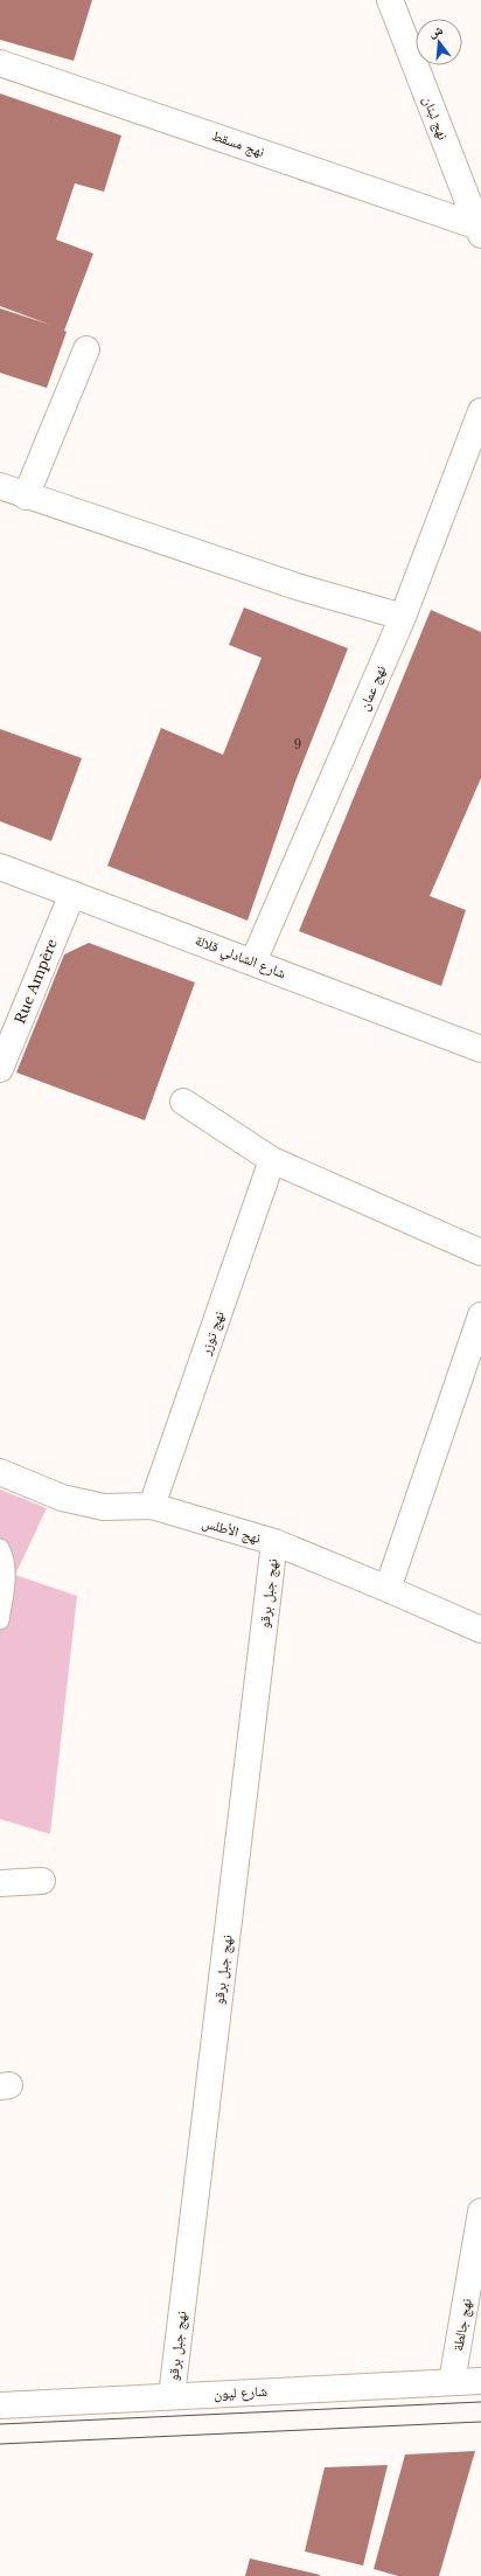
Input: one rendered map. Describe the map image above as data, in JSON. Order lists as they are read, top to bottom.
{
  "streets": {
    "street": [
      "نهج لبنان",
      "نهج مسقط",
      "نهج عمان",
      "شارع الشادلي قلالة",
      "Rue Ampère",
      "نهج توزر",
      "نهج الأطلس",
      "نهج جبل برقو",
      "نهج جالطة",
      "شارع ليون"
    ]
  },
  "crossings": [
    ["نهج لبنان", "نهج مسقط"],
    ["نهج عمان", "شارع الشادلي قلالة"],
    ["شارع الشادلي قلالة", "Rue Ampère"],
    ["نهج توزر", "نهج الأطلس"],
    ["نهج الأطلس", "نهج جبل برقو"],
    ["نهج جبل برقو", "شارع ليون"],
    ["نهج جالطة", "شارع ليون"]
  ],
  "house_numbers": ["9"],
  "north": "top"
}
